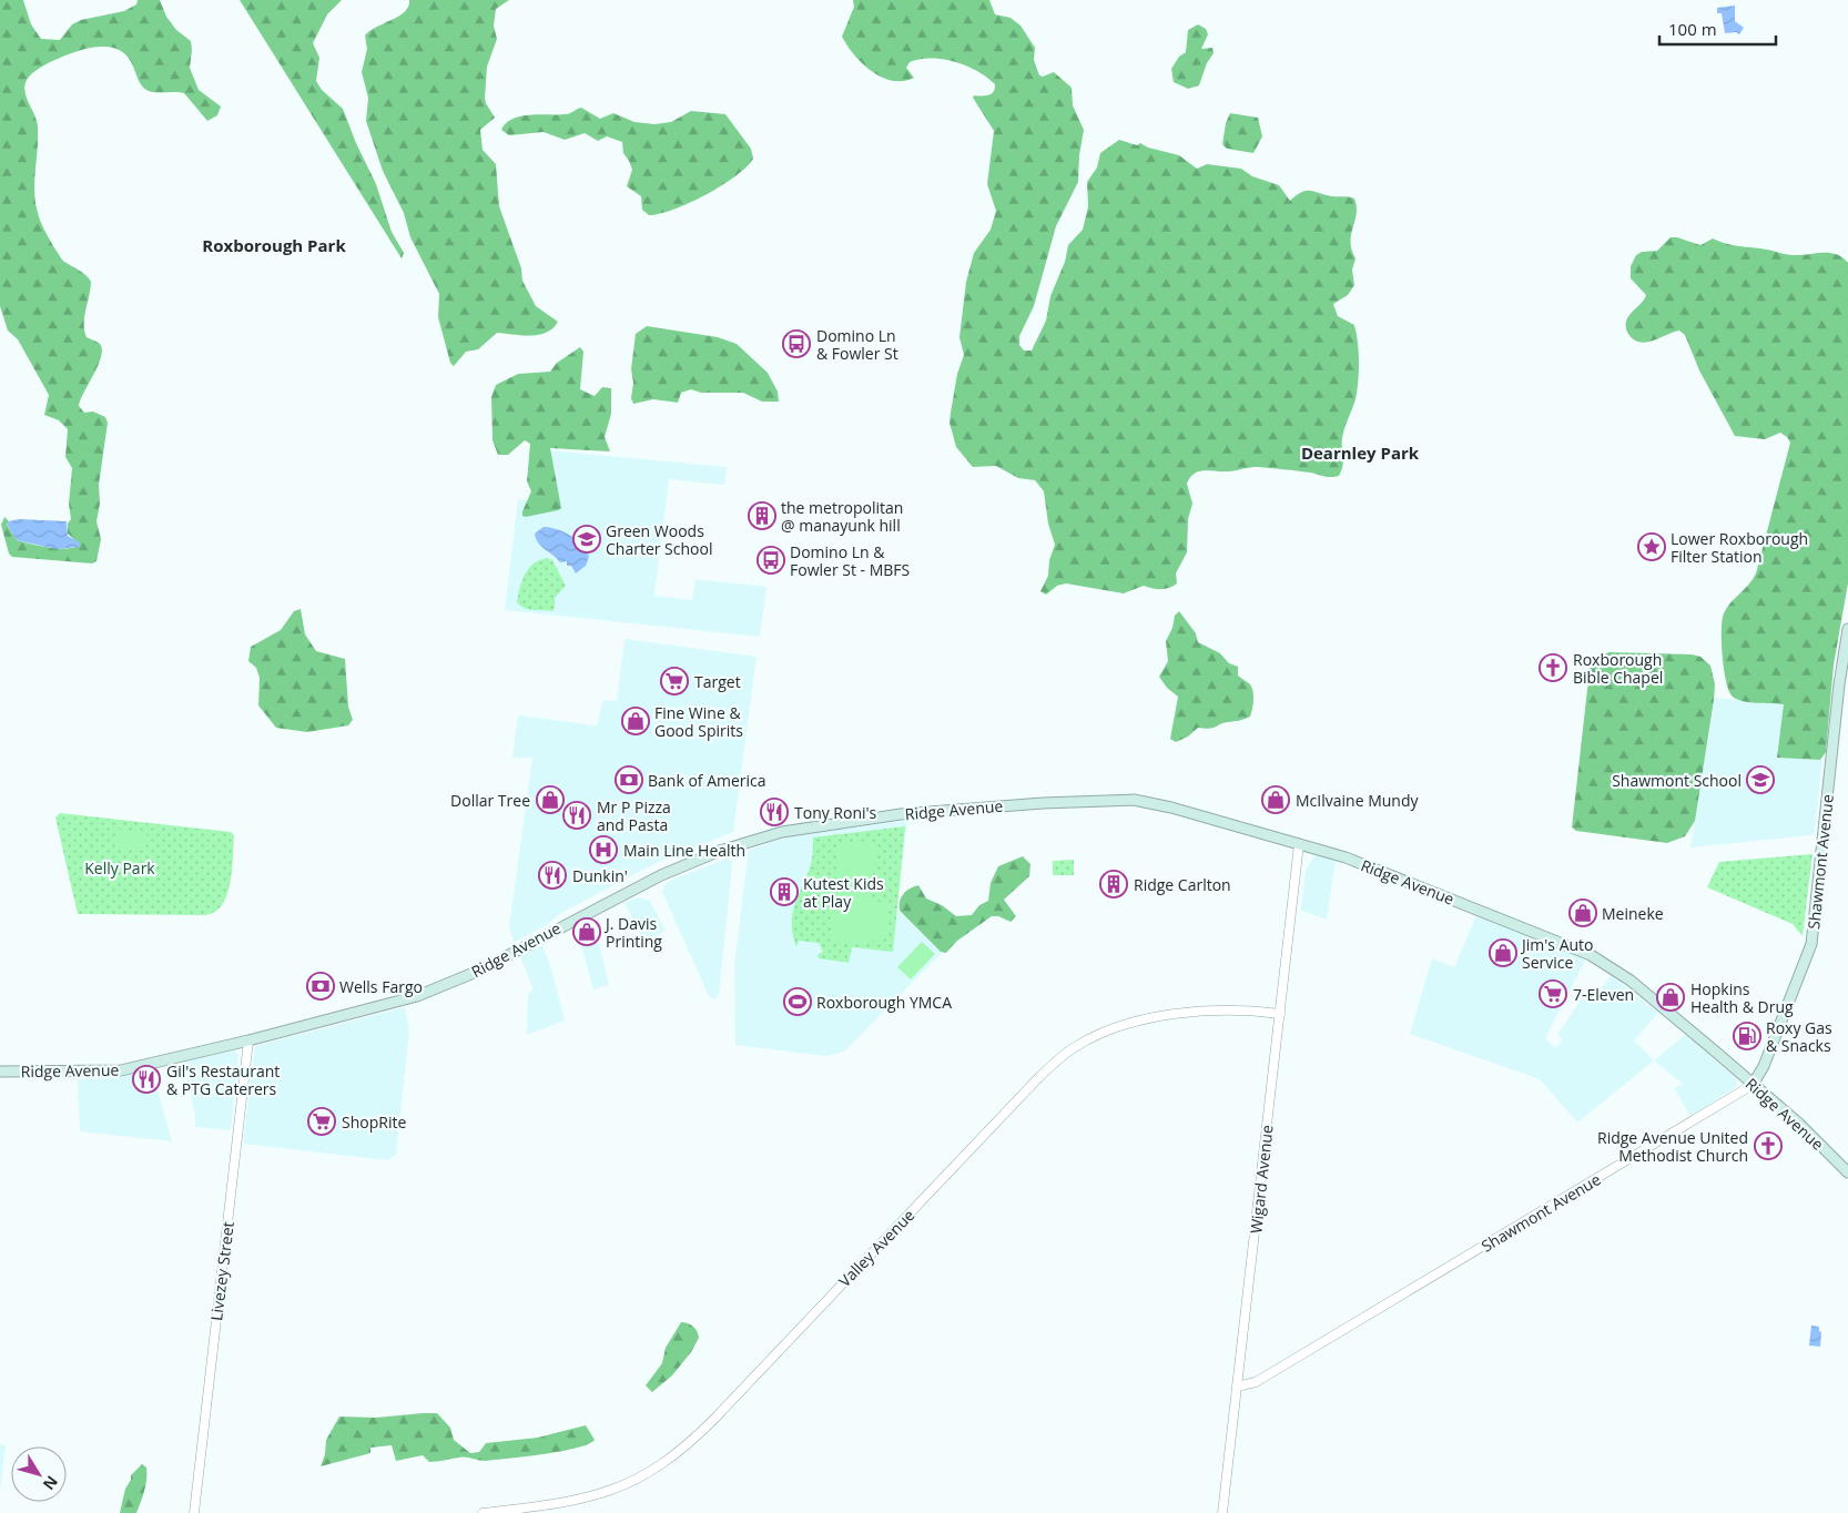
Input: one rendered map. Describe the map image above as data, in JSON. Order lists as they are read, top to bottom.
{
  "streets": {
    "main road": ["Ridge Avenue", "Shawmont Avenue"],
    "street": ["Wigard Avenue", "Valley Avenue", "Livezey Street"]
  },
  "crossings": [
    ["Ridge Avenue", "Shawmont Avenue"],
    ["Ridge Avenue", "Wigard Avenue"],
    ["Ridge Avenue", "Livezey Street"],
    ["Shawmont Avenue", "Wigard Avenue"],
    ["Wigard Avenue", "Valley Avenue"]
  ],
  "districts": ["Roxborough Park", "Dearnley Park"],
  "parks": ["Kelly Park"],
  "places": {
    "bus stop": ["Domino Ln & Fowler St", "Domino Ln & Fowler St - MBFS"],
    "building": ["the metropolitan @ manayunk hill", "Ridge Carlton", "Kutest Kids at Play"],
    "school or university": ["Green Woods Charter School", "Shawmont School"],
    "place": ["Lower Roxborough Filter Station"],
    "church": ["Roxborough Bible Chapel", "Ridge Avenue United Methodist Church"],
    "supermarket": ["Target", "7-Eleven", "ShopRite"],
    "shop": [
      "Fine Wine & Good Spirits",
      "Dollar Tree",
      "McIlvaine Mundy",
      "Meineke",
      "J. Davis Printing",
      "Jim's Auto Service",
      "Hopkins Health & Drug"
    ],
    "bank": ["Bank of America", "Wells Fargo"],
    "restaurant": [
      "Tony Roni's",
      "Mr P Pizza and Pasta",
      "Dunkin'",
      "Gil's Restaurant & PTG Caterers"
    ],
    "hospital": ["Main Line Health"],
    "sports": ["Roxborough YMCA"],
    "fuel station": ["Roxy Gas & Snacks"]
  },
  "scale_bar": "100 m",
  "north": "bottom right"
}
